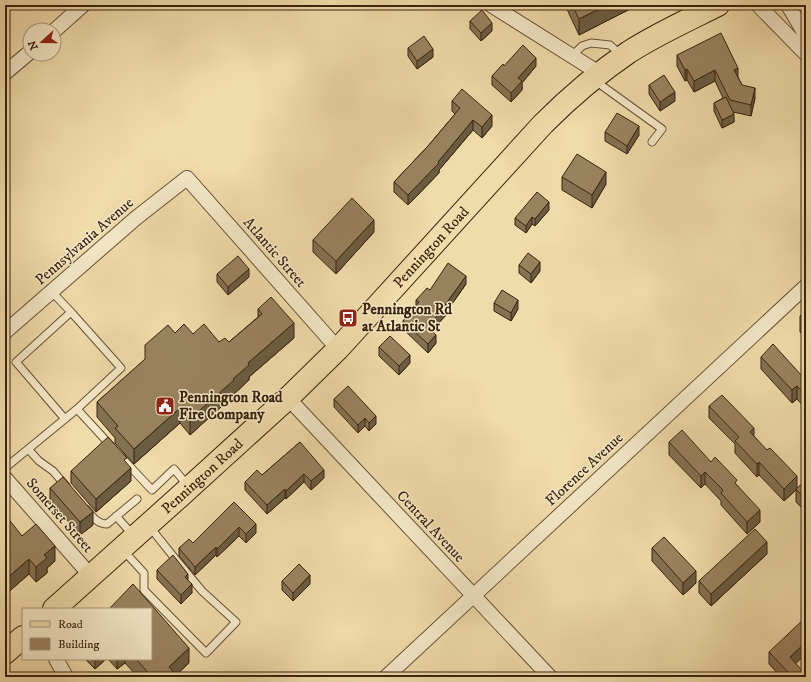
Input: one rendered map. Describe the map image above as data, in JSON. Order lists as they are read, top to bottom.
{
  "streets": {
    "main road": ["Pennington Road"],
    "street": [
      "Pennsylvania Avenue",
      "Atlantic Street",
      "Florence Avenue",
      "Somerset Street",
      "Central Avenue"
    ]
  },
  "crossings": [
    ["Pennsylvania Avenue", "Atlantic Street"],
    ["Pennington Road", "Atlantic Street"],
    ["Pennington Road", "Somerset Street"],
    ["Pennington Road", "Central Avenue"],
    ["Florence Avenue", "Central Avenue"]
  ],
  "places": {
    "bus stop": ["Pennington Rd at Atlantic St"],
    "public building": ["Pennington Road Fire Company"]
  },
  "legend": ["Road", "Building"],
  "north": "left"
}
